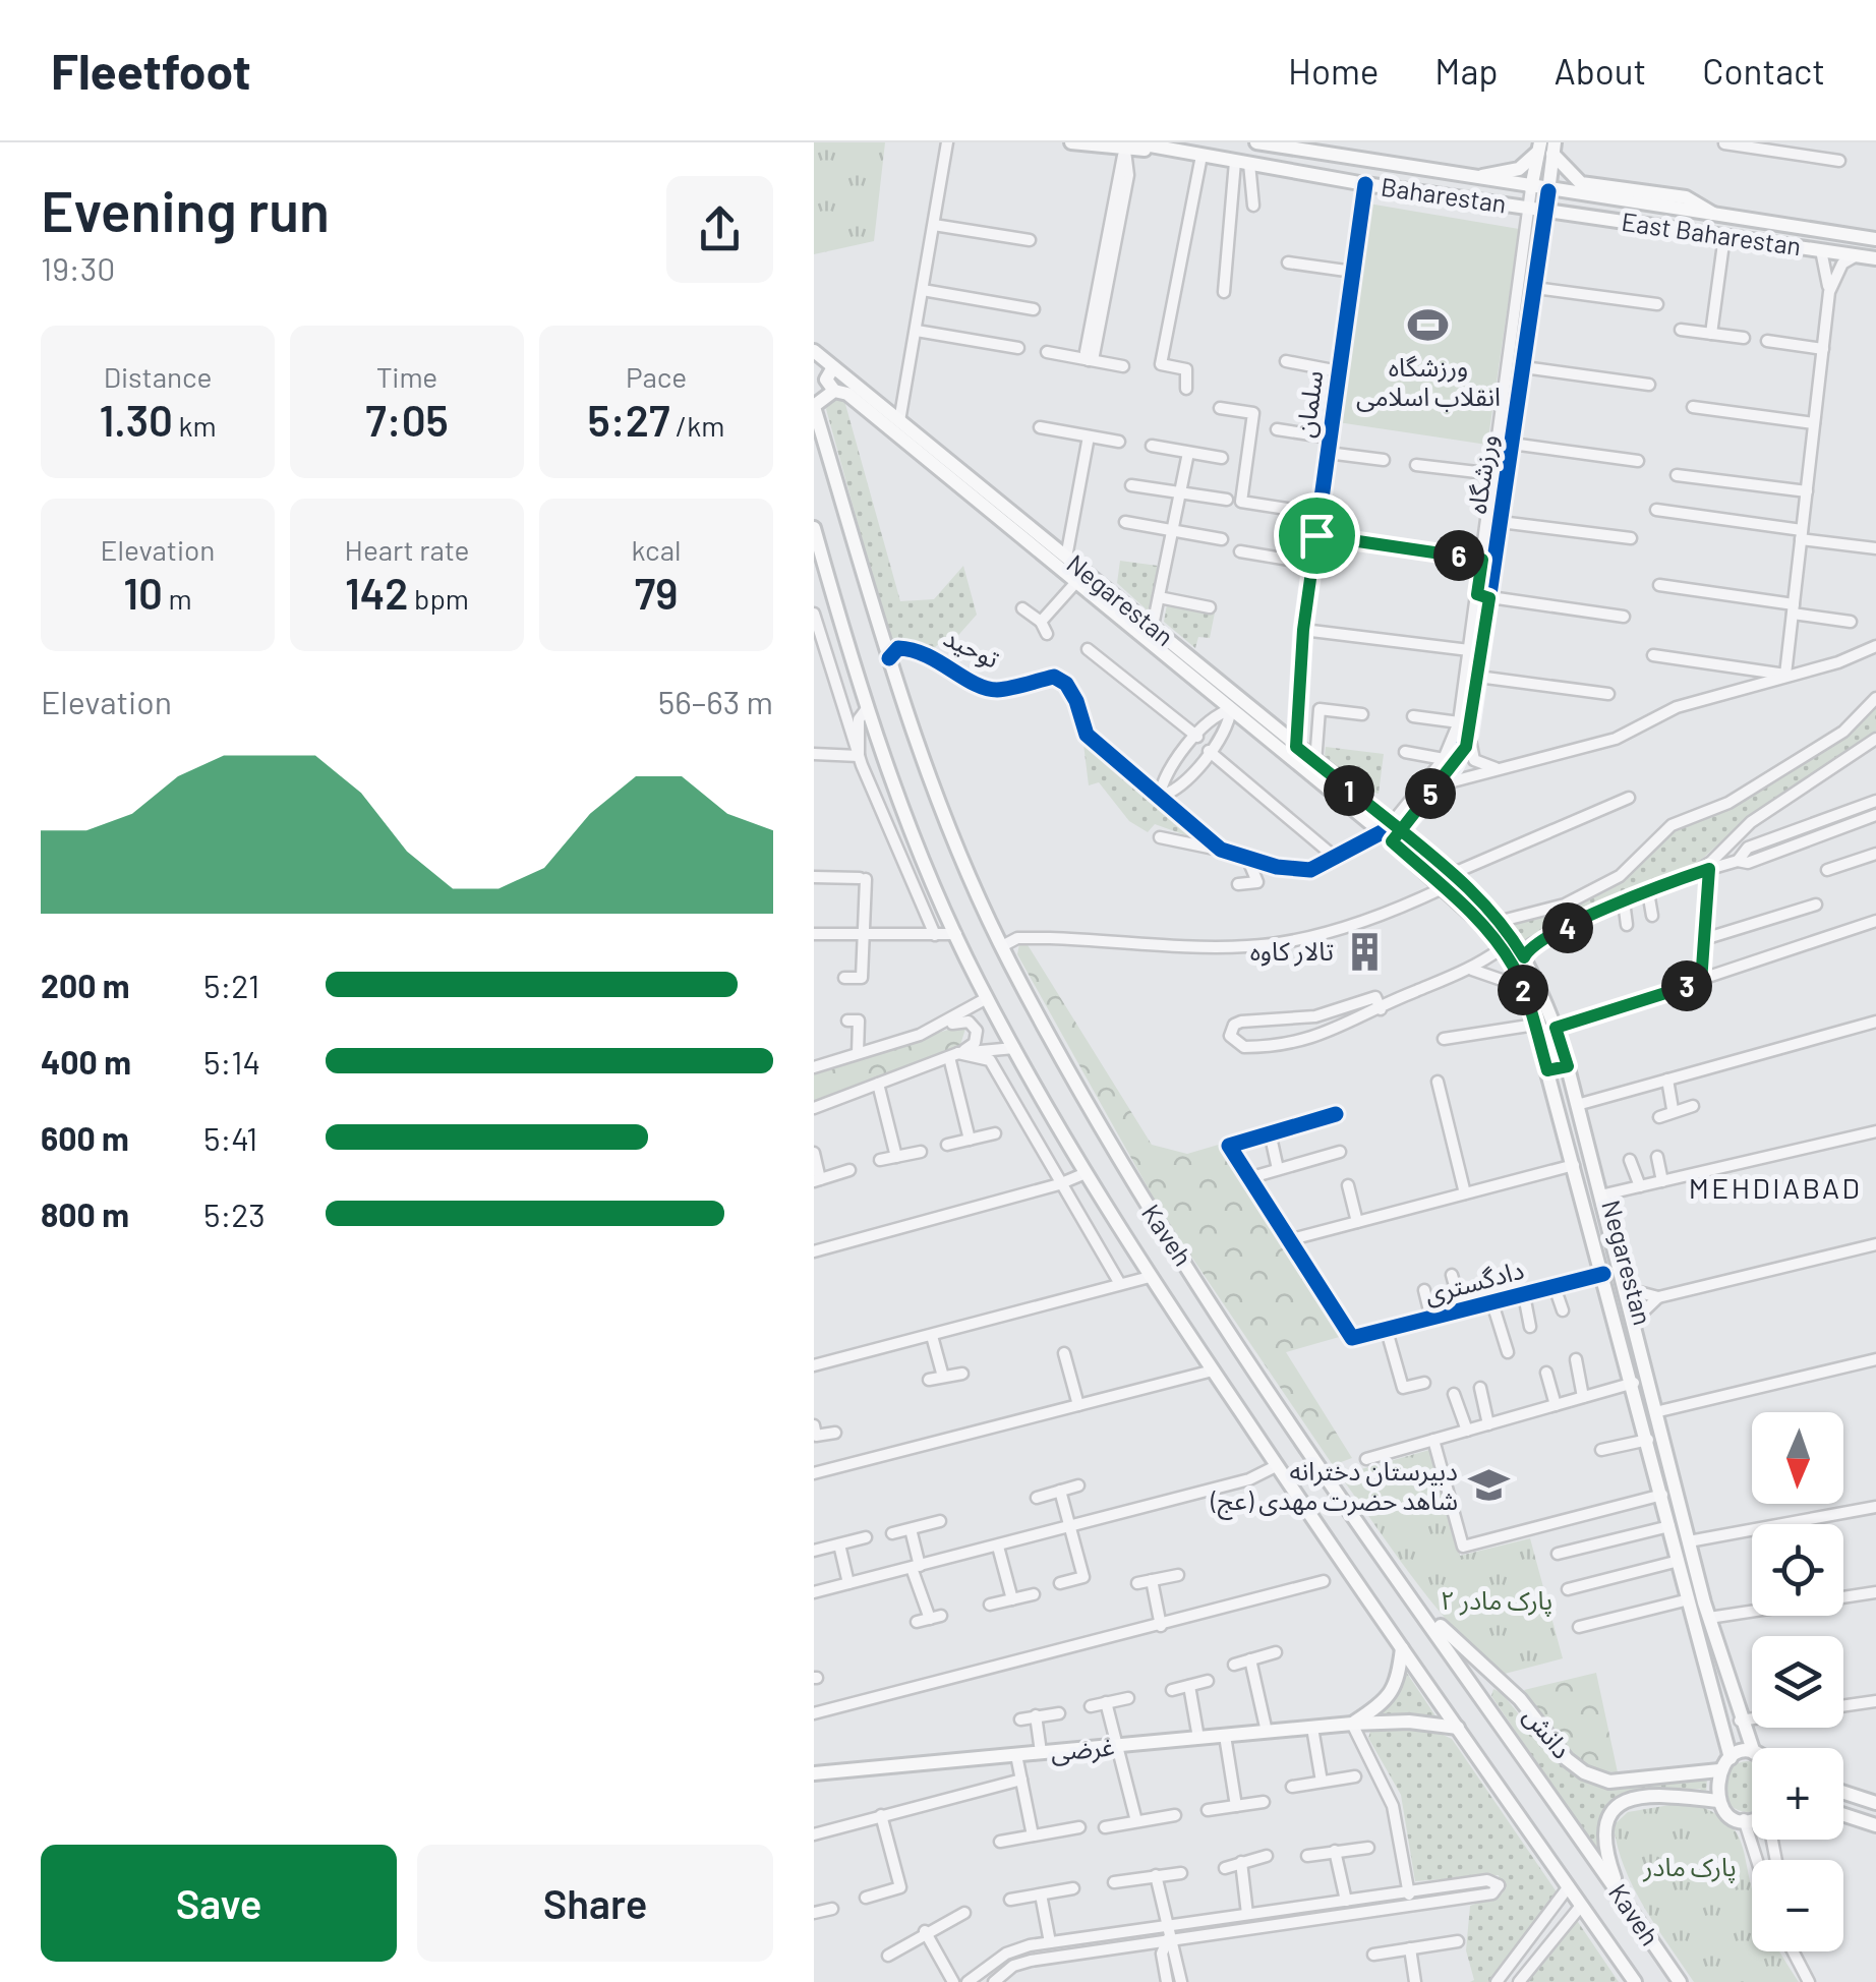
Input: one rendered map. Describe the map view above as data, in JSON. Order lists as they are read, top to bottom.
{
  "streets": {
    "main road": [
      "Baharestan",
      "East Baharestan",
      "Negarestan",
      "Kaveh",
      "دانش",
      "غرضی"
    ],
    "street": [
      "سلمان",
      "ورزشگاه",
      "توحید",
      "دادگستری"
    ]
  },
  "crossings": [
    ["Baharestan", "East Baharestan"],
    ["Baharestan", "سلمان"],
    ["Baharestan", "ورزشگاه"],
    ["East Baharestan", "ورزشگاه"],
    ["سلمان", "Negarestan"],
    ["ورزشگاه", "Negarestan"],
    ["Negarestan", "دادگستری"],
    ["توحید", "Kaveh"],
    ["Kaveh", "دانش"],
    ["Kaveh", "غرضی"]
  ],
  "districts": ["MEHDIABAD"],
  "parks": ["پارک مادر ۲", "پارک مادر"],
  "places": {
    "sports": ["ورزشگاه انقلاب اسلامی"],
    "building": ["تالار کاوه"],
    "school or university": ["دبیرستان دخترانه شاهد حضرت مهدی (عج)"]
  },
  "north": "bottom",
  "page": {
    "header": "Fleetfoot",
    "nav": [
      "Home",
      "Map",
      "About",
      "Contact"
    ],
    "heading": ["Evening run", "19:30"],
    "stats": [
      ["Distance", "1.30 km"],
      ["Time", "7:05"],
      ["Pace", "5:27 /km"],
      ["Elevation", "10 m"],
      ["Heart rate", "142 bpm"],
      ["kcal", "79"]
    ],
    "pins": [
      "6",
      "1",
      "5",
      "4",
      "3",
      "2"
    ],
    "chart": ["Elevation", "56–63 m"],
    "list": [
      {
        "name": "200 m",
        "note": "5:21"
      },
      {
        "name": "400 m",
        "note": "5:14"
      },
      {
        "name": "600 m",
        "note": "5:41"
      },
      {
        "name": "800 m",
        "note": "5:23"
      }
    ],
    "map_buttons": ["+", "−"],
    "buttons": ["Save", "Share"]
  }
}
